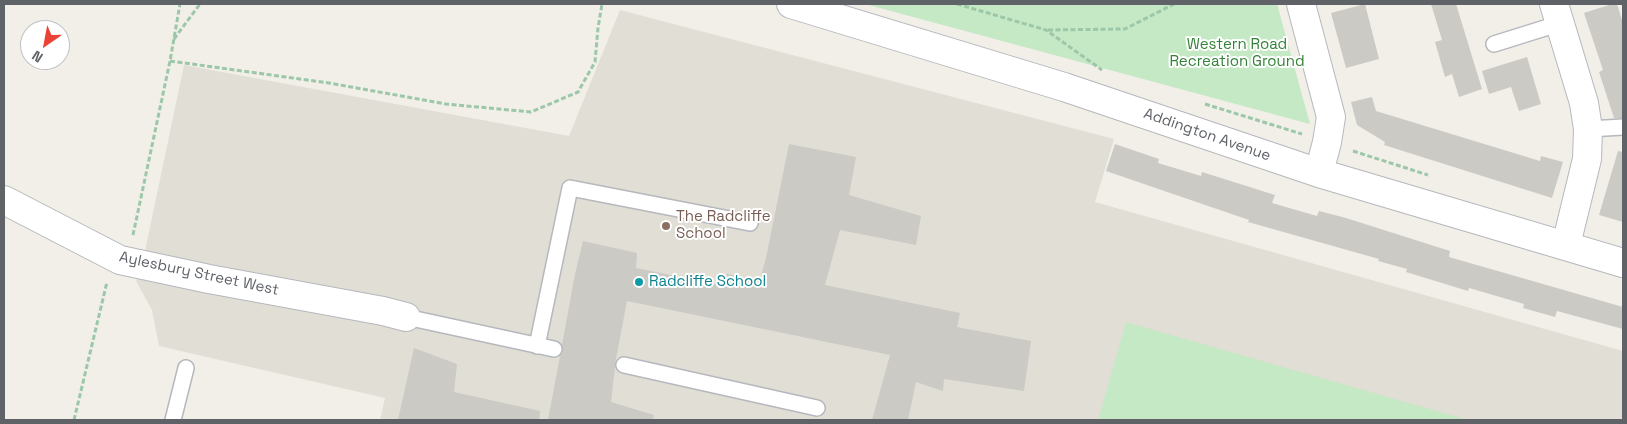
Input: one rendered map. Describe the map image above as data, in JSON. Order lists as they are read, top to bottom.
{
  "streets": {
    "street": ["Addington Avenue", "Aylesbury Street West"]
  },
  "parks": ["Western Road Recreation Ground"],
  "places": ["The Radcliffe School", "Radcliffe School"],
  "north": "bottom left"
}
